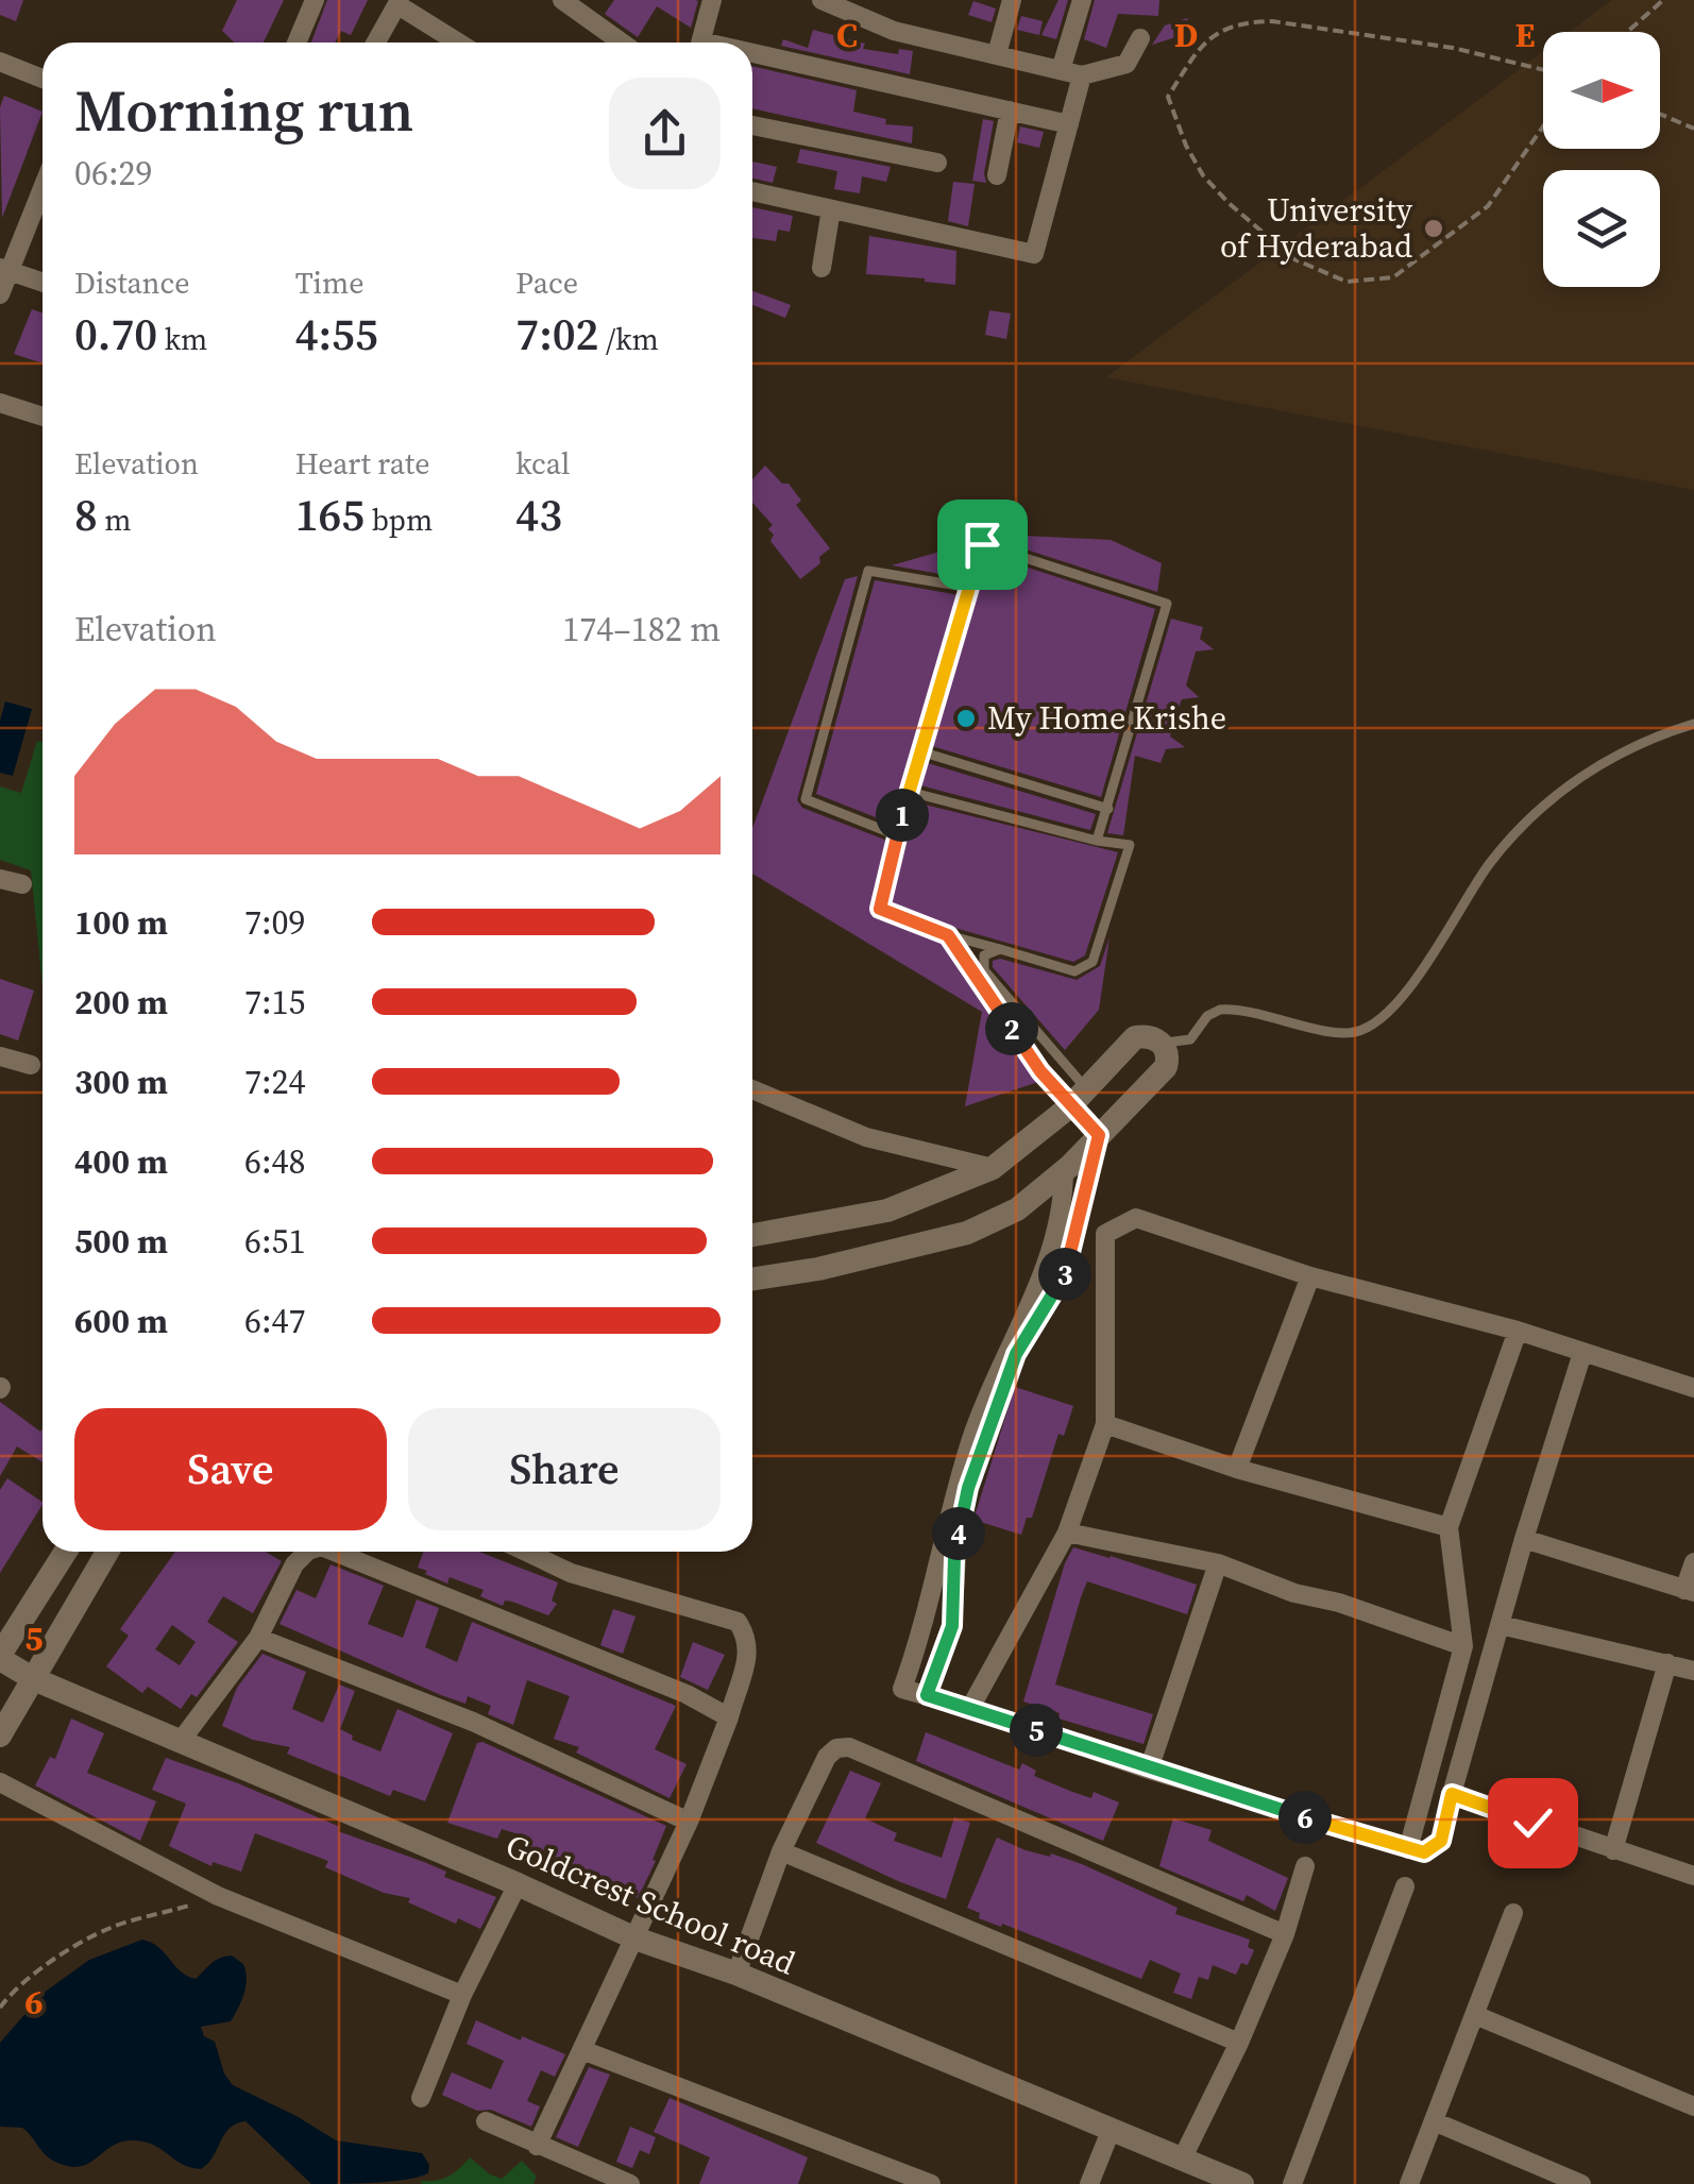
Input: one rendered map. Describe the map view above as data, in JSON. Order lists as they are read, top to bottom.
{
  "streets": {
    "street": ["Goldcrest School road"]
  },
  "places": ["University of Hyderabad", "My Home Krishe"],
  "north": "right",
  "page": {
    "heading": ["Morning run", "06:29"],
    "stats": [
      ["Distance", "0.70 km"],
      ["Time", "4:55"],
      ["Pace", "7:02 /km"],
      ["Elevation", "8 m"],
      ["Heart rate", "165 bpm"],
      ["kcal", "43"]
    ],
    "chart": ["Elevation", "174–182 m"],
    "pins": [
      "1",
      "2",
      "3",
      "4",
      "5",
      "6"
    ],
    "list": [
      {
        "name": "100 m",
        "note": "7:09"
      },
      {
        "name": "200 m",
        "note": "7:15"
      },
      {
        "name": "300 m",
        "note": "7:24"
      },
      {
        "name": "400 m",
        "note": "6:48"
      },
      {
        "name": "500 m",
        "note": "6:51"
      },
      {
        "name": "600 m",
        "note": "6:47"
      }
    ],
    "buttons": ["Save", "Share"]
  },
  "grid": {
    "columns": ["C", "D", "E"],
    "rows": ["5", "6"]
  }
}
